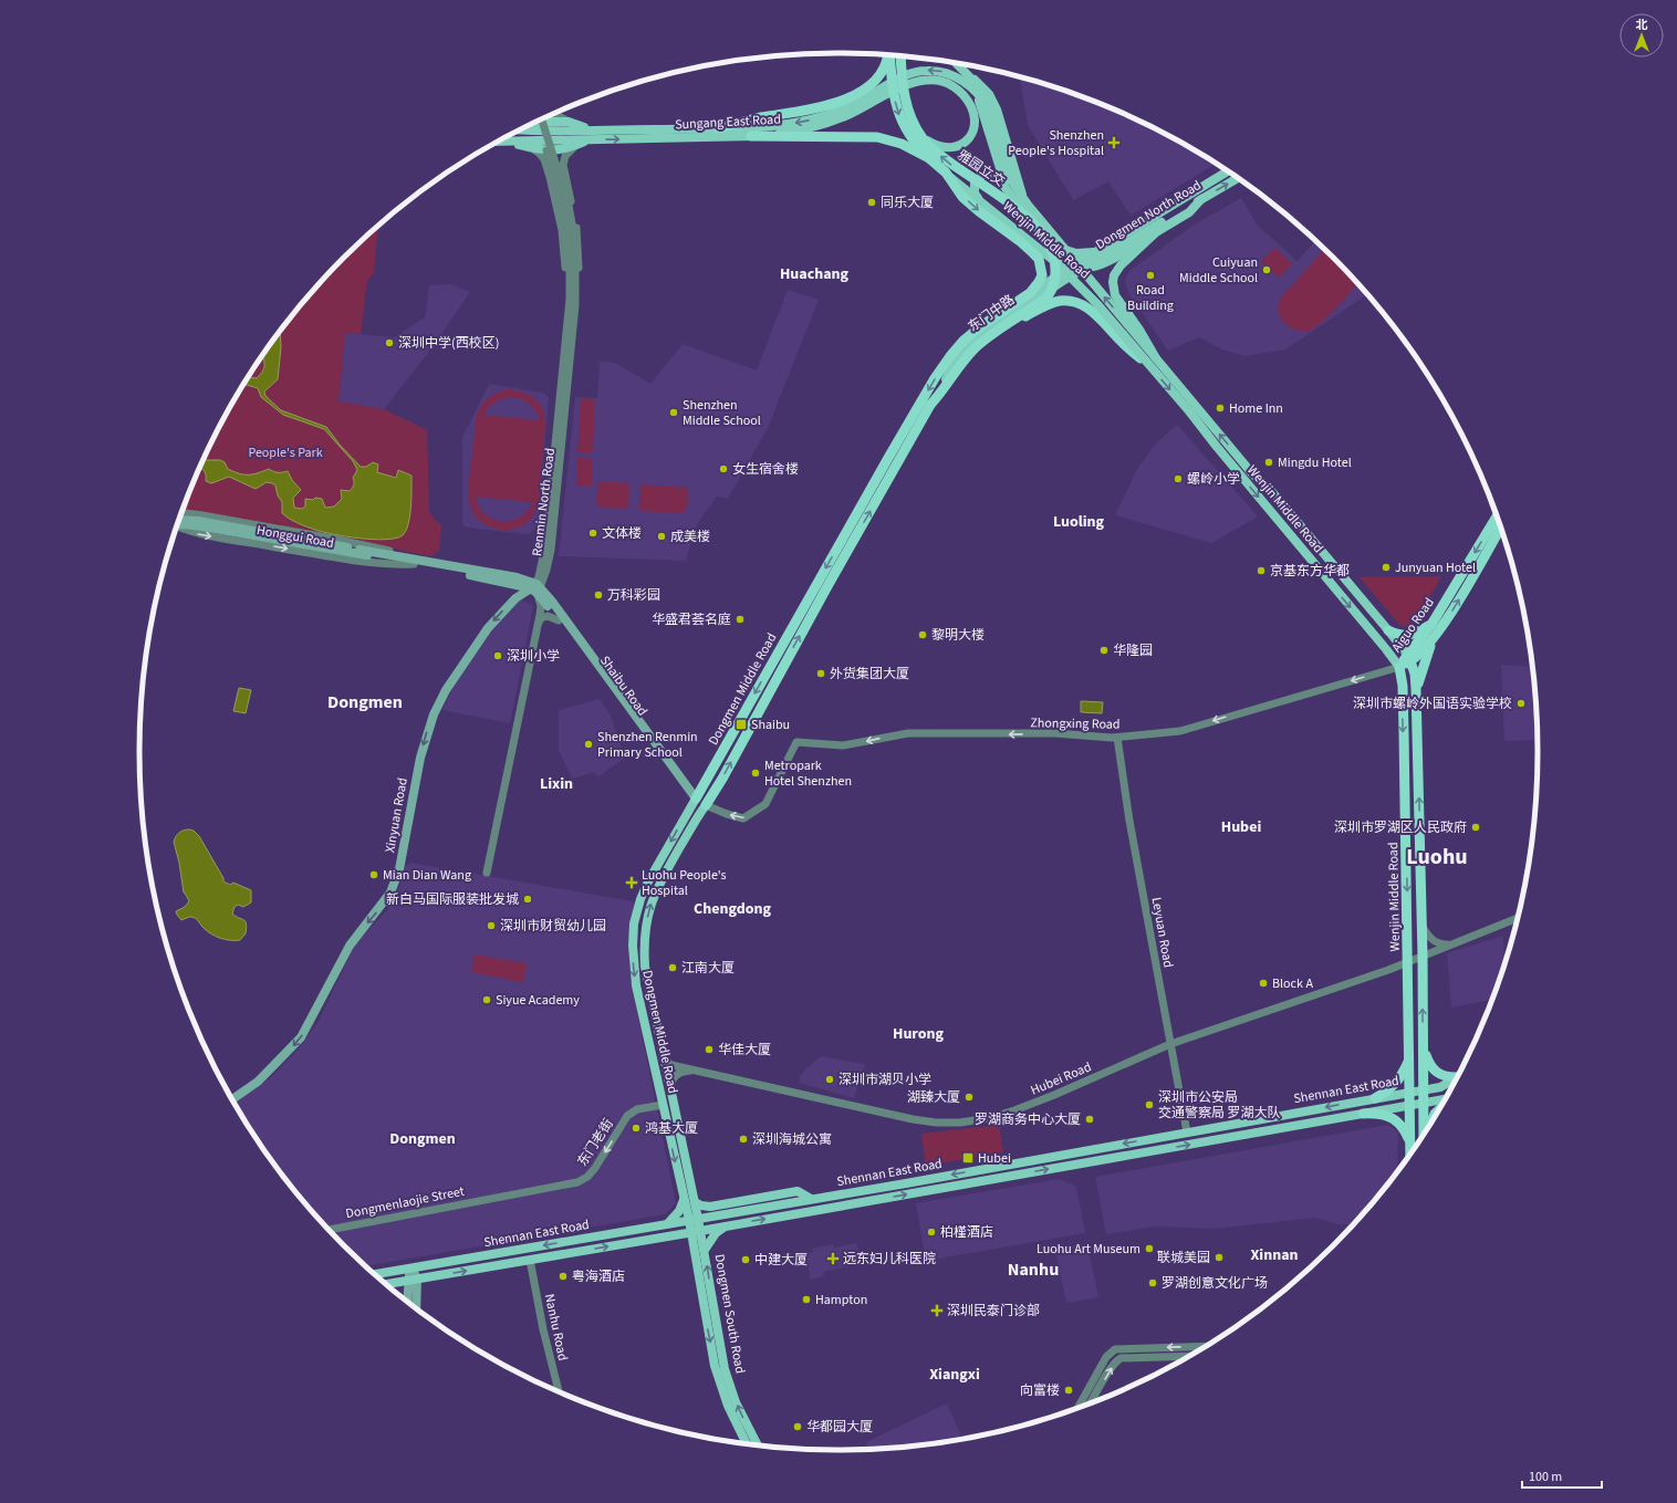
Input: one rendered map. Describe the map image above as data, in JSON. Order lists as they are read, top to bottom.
{
  "streets": {
    "highway": [
      "雅园立交",
      "Wenjin Middle Road",
      "Aiguo Road",
      "Dongmen Middle Road"
    ],
    "main road": [
      "Sungang East Road",
      "Dongmen North Road",
      "东门中路",
      "Honggui Road",
      "Shaibu Road",
      "Xinyuan Road",
      "Shennan East Road",
      "Dongmen South Road"
    ],
    "street": [
      "Renmin North Road",
      "Zhongxing Road",
      "Leyuan Road",
      "Hubei Road",
      "东门老街",
      "Dongmenlaojie Street",
      "Nanhu Road"
    ]
  },
  "crossings": [
    ["Sungang East Road", "雅园立交"],
    ["Sungang East Road", "Wenjin Middle Road"],
    ["雅园立交", "Wenjin Middle Road"],
    ["雅园立交", "东门中路"],
    ["雅园立交", "Dongmen Middle Road"],
    ["Dongmen North Road", "东门中路"],
    ["Dongmen North Road", "Dongmen Middle Road"],
    ["Wenjin Middle Road", "Aiguo Road"],
    ["Wenjin Middle Road", "Zhongxing Road"],
    ["Wenjin Middle Road", "Hubei Road"],
    ["Wenjin Middle Road", "Shennan East Road"],
    ["东门中路", "Dongmen Middle Road"],
    ["Renmin North Road", "Honggui Road"],
    ["Renmin North Road", "Shaibu Road"],
    ["Renmin North Road", "Xinyuan Road"],
    ["Honggui Road", "Shaibu Road"],
    ["Honggui Road", "Xinyuan Road"],
    ["Aiguo Road", "Zhongxing Road"],
    ["Shaibu Road", "Dongmen Middle Road"],
    ["Shaibu Road", "Zhongxing Road"],
    ["Shaibu Road", "Xinyuan Road"],
    ["Dongmen Middle Road", "Zhongxing Road"],
    ["Dongmen Middle Road", "Hubei Road"],
    ["Dongmen Middle Road", "Shennan East Road"],
    ["Dongmen Middle Road", "东门老街"],
    ["Dongmen Middle Road", "Dongmen South Road"],
    ["Zhongxing Road", "Leyuan Road"],
    ["Leyuan Road", "Hubei Road"],
    ["Leyuan Road", "Shennan East Road"],
    ["Shennan East Road", "Dongmen South Road"],
    ["Shennan East Road", "Nanhu Road"],
    ["东门老街", "Dongmenlaojie Street"]
  ],
  "one_way": ["Zhongxing Road", "Xinyuan Road", "东门老街"],
  "districts": [
    "Huachang",
    "Luoling",
    "Dongmen",
    "Lixin",
    "Hubei",
    "Luohu",
    "Chengdong",
    "Hurong",
    "Dongmen",
    "Xinnan",
    "Nanhu",
    "Xiangxi"
  ],
  "parks": ["People's Park"],
  "places": {
    "health": [
      "Shenzhen People's Hospital",
      "Luohu People's Hospital",
      "远东妇儿科医院",
      "深圳民泰门诊部"
    ],
    "other": [
      "同乐大厦",
      "Cuiyuan Middle School",
      "Road Building",
      "深圳中学(西校区)",
      "Home Inn",
      "Shenzhen Middle School",
      "Mingdu Hotel",
      "女生宿舍楼",
      "螺岭小学",
      "文体楼",
      "成美楼",
      "Junyuan Hotel",
      "京基东方华都",
      "万科彩园",
      "华盛君荟名庭",
      "黎明大楼",
      "华隆园",
      "深圳小学",
      "外货集团大厦",
      "深圳市螺岭外国语实验学校",
      "Shenzhen Renmin Primary School",
      "Metropark Hotel Shenzhen",
      "深圳市罗湖区人民政府",
      "Mian Dian Wang",
      "新白马国际服装批发城",
      "深圳市财贸幼儿园",
      "江南大厦",
      "Block A",
      "Siyue Academy",
      "华佳大厦",
      "深圳市湖贝小学",
      "湖臻大厦",
      "深圳市公安局 交通警察局 罗湖大队",
      "罗湖商务中心大厦",
      "鸿基大厦",
      "深圳海城公寓",
      "柏槿酒店",
      "Luohu Art Museum",
      "联城美园",
      "中建大厦",
      "粤海酒店",
      "罗湖创意文化广场",
      "Hampton",
      "向富楼",
      "华都园大厦"
    ],
    "transit": ["Shaibu", "Hubei"]
  },
  "scale_bar": "100 m",
  "north": "top"
}
